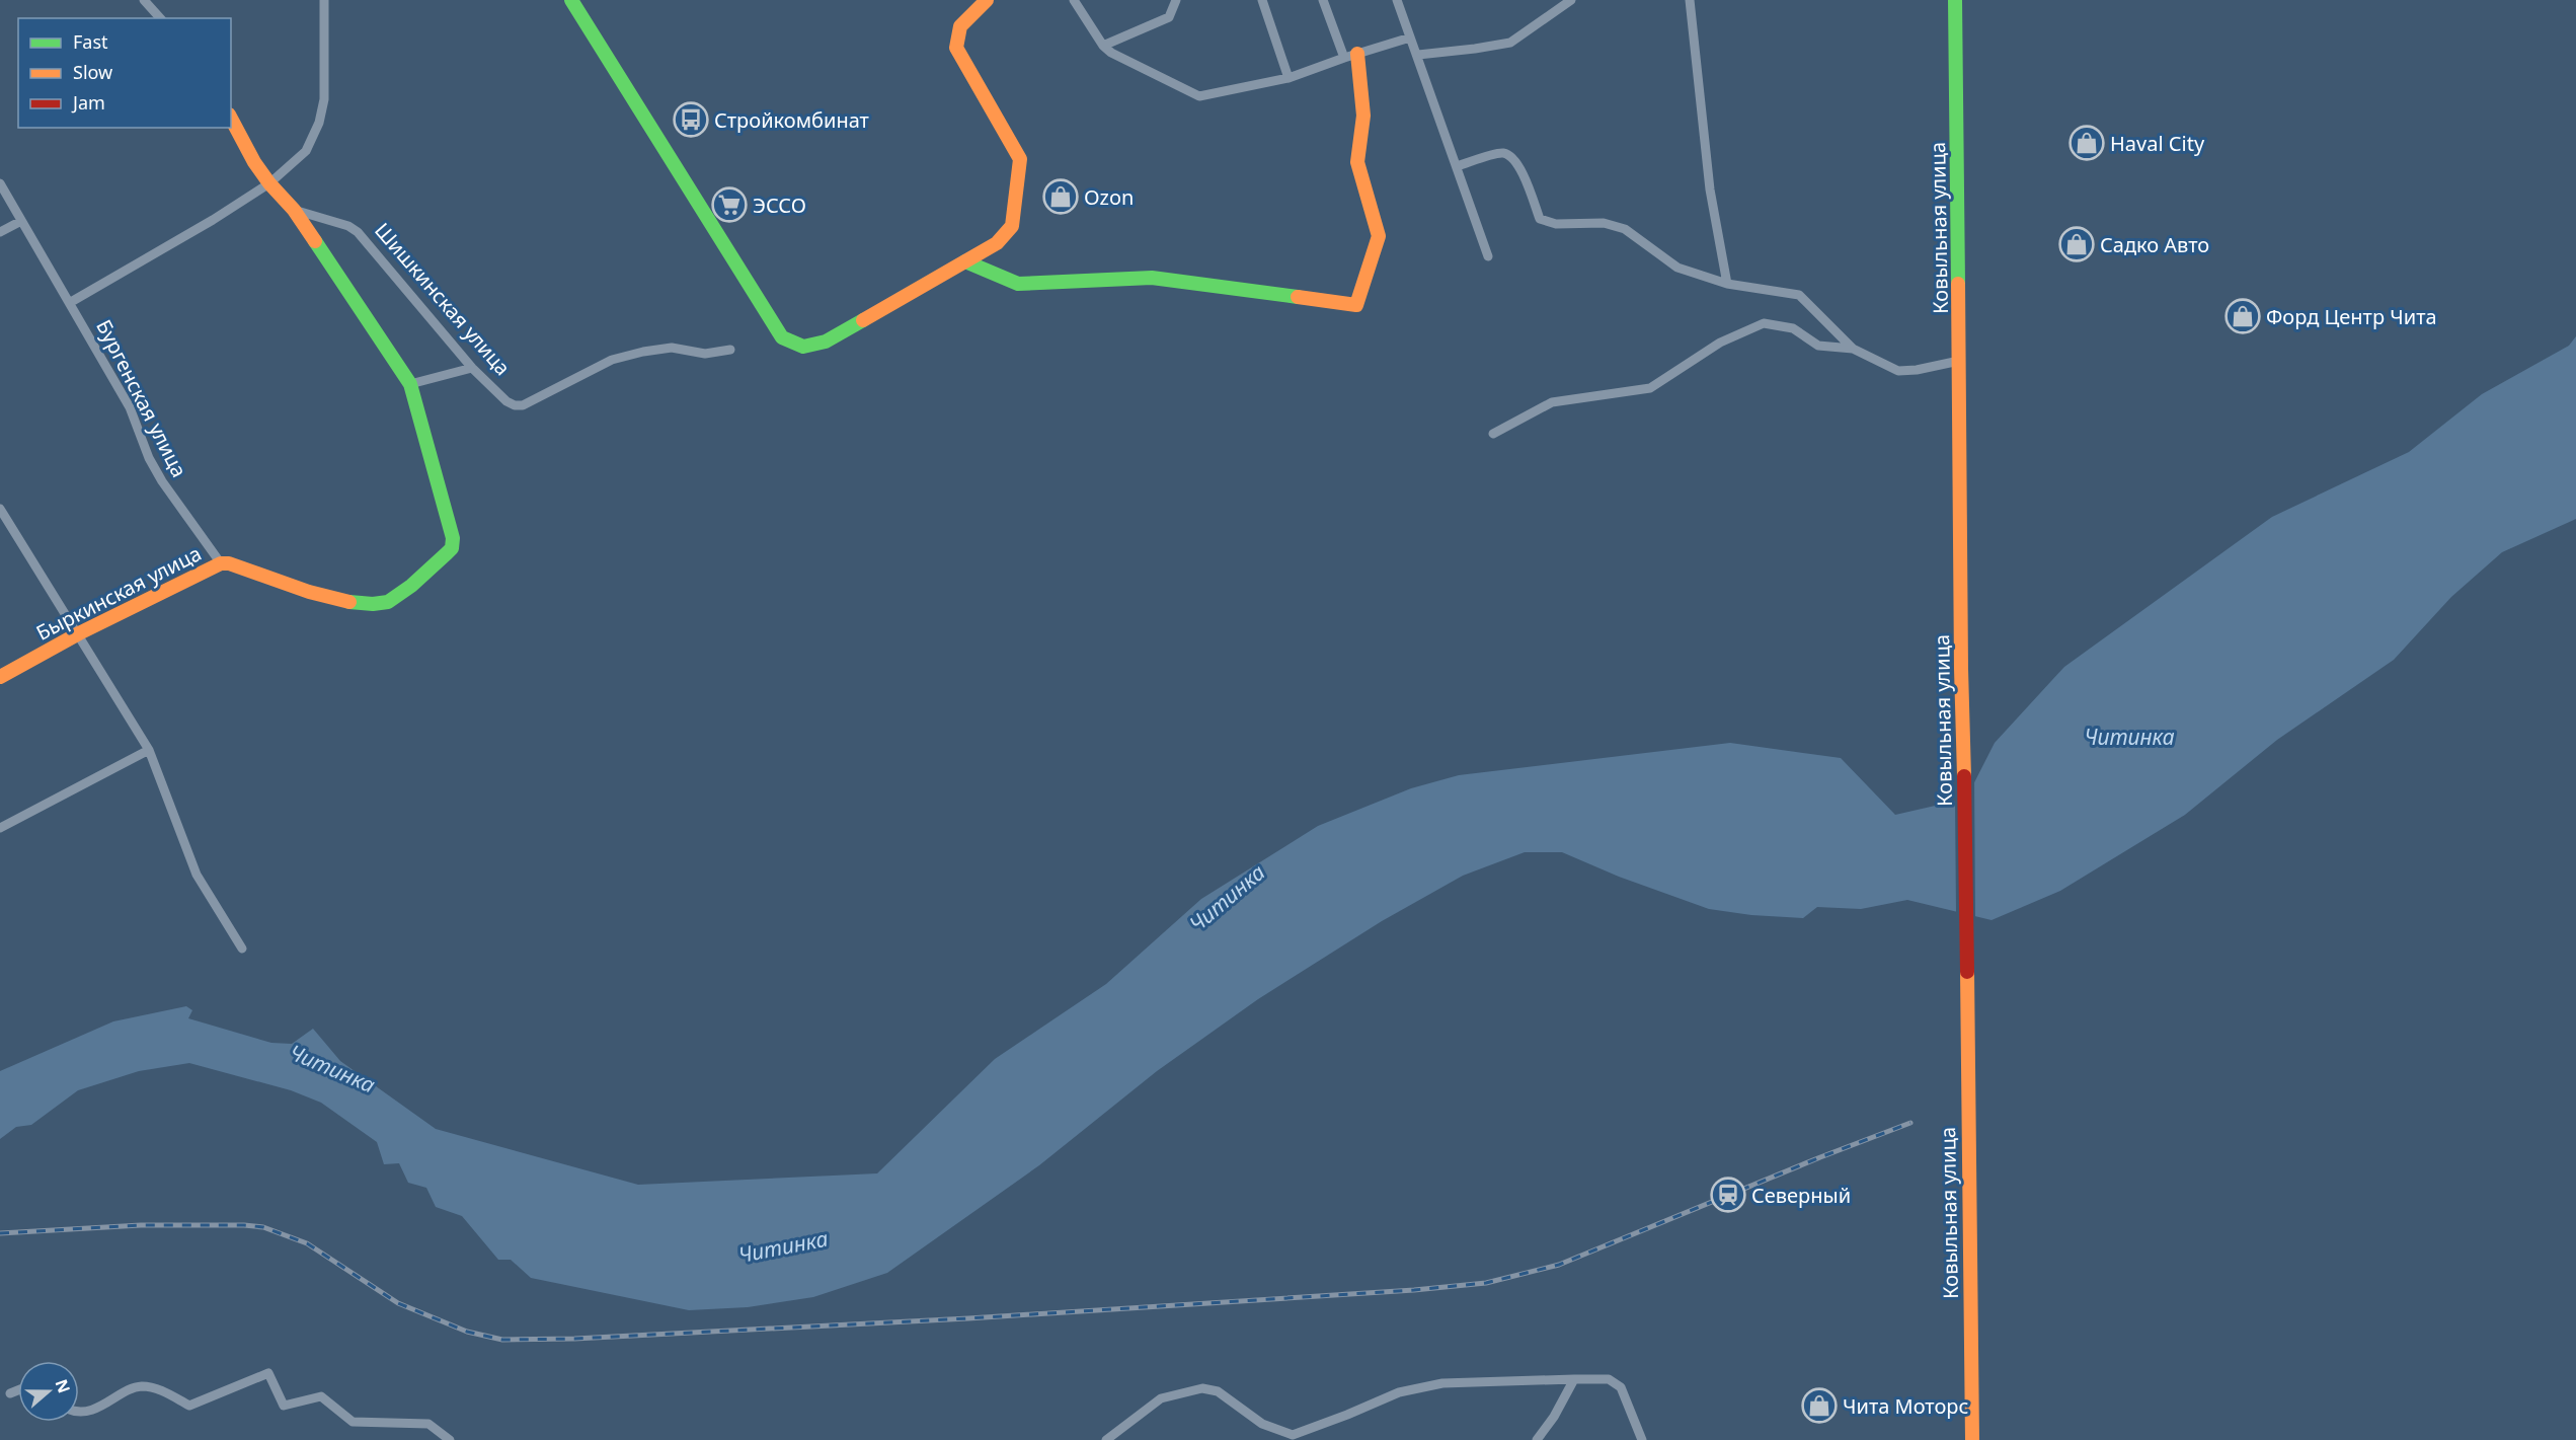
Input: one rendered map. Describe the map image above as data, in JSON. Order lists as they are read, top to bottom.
{
  "streets": {
    "street": [
      "Ковыльная улица",
      "Шишкинская улица",
      "Бургенская улица",
      "Быркинская улица"
    ]
  },
  "crossings": [
    ["Шишкинская улица", "Быркинская улица"],
    ["Бургенская улица", "Быркинская улица"]
  ],
  "water": ["Читинка"],
  "places": {
    "bus stop": ["Стройкомбинат"],
    "shop": [
      "Haval Сity",
      "Ozon",
      "Садко Авто",
      "Форд Центр Чита",
      "Чита Моторс"
    ],
    "supermarket": ["ЭССО"],
    "station": ["Северный"]
  },
  "legend": ["Fast", "Slow", "Jam"],
  "north": "right"
}
